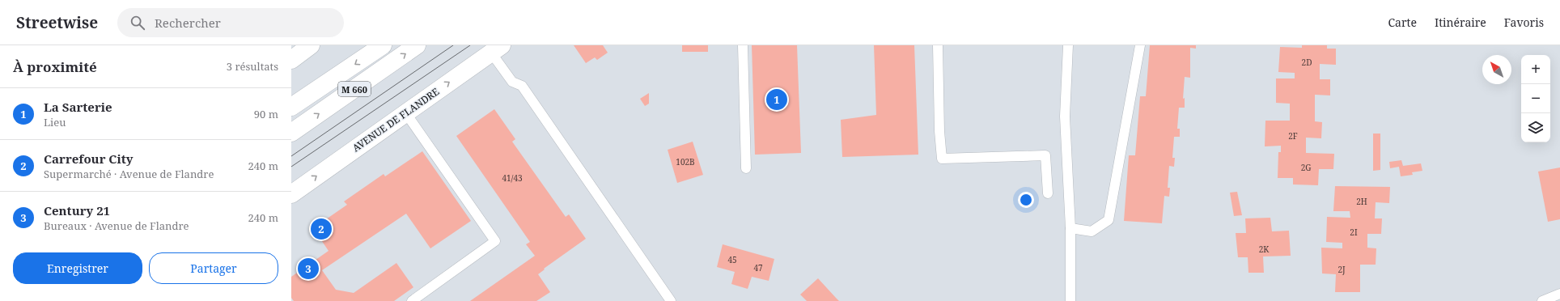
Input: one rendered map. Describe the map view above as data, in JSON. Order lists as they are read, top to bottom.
{
  "streets": {
    "street": ["M 660", "AVENUE DE FLANDRE"]
  },
  "house_numbers": [
    "2D",
    "2F",
    "102B",
    "2G",
    "41/43",
    "2H",
    "2I",
    "2K",
    "45",
    "47",
    "2J"
  ],
  "north": "top left",
  "page": {
    "header": "Streetwise",
    "search": "Rechercher",
    "nav": ["Carte", "Itinéraire", "Favoris"],
    "heading": ["À proximité", "3 résultats"],
    "map_buttons": ["+", "−"],
    "list": [
      {
        "mark": "1",
        "name": "La Sarterie",
        "note": "Lieu",
        "value": "90 m"
      },
      {
        "mark": "2",
        "name": "Carrefour City",
        "note": "Supermarché · Avenue de Flandre",
        "value": "240 m"
      },
      {
        "mark": "3",
        "name": "Century 21",
        "note": "Bureaux · Avenue de Flandre",
        "value": "240 m"
      }
    ],
    "pins": ["1", "2", "3"],
    "buttons": ["Enregistrer", "Partager"]
  }
}
